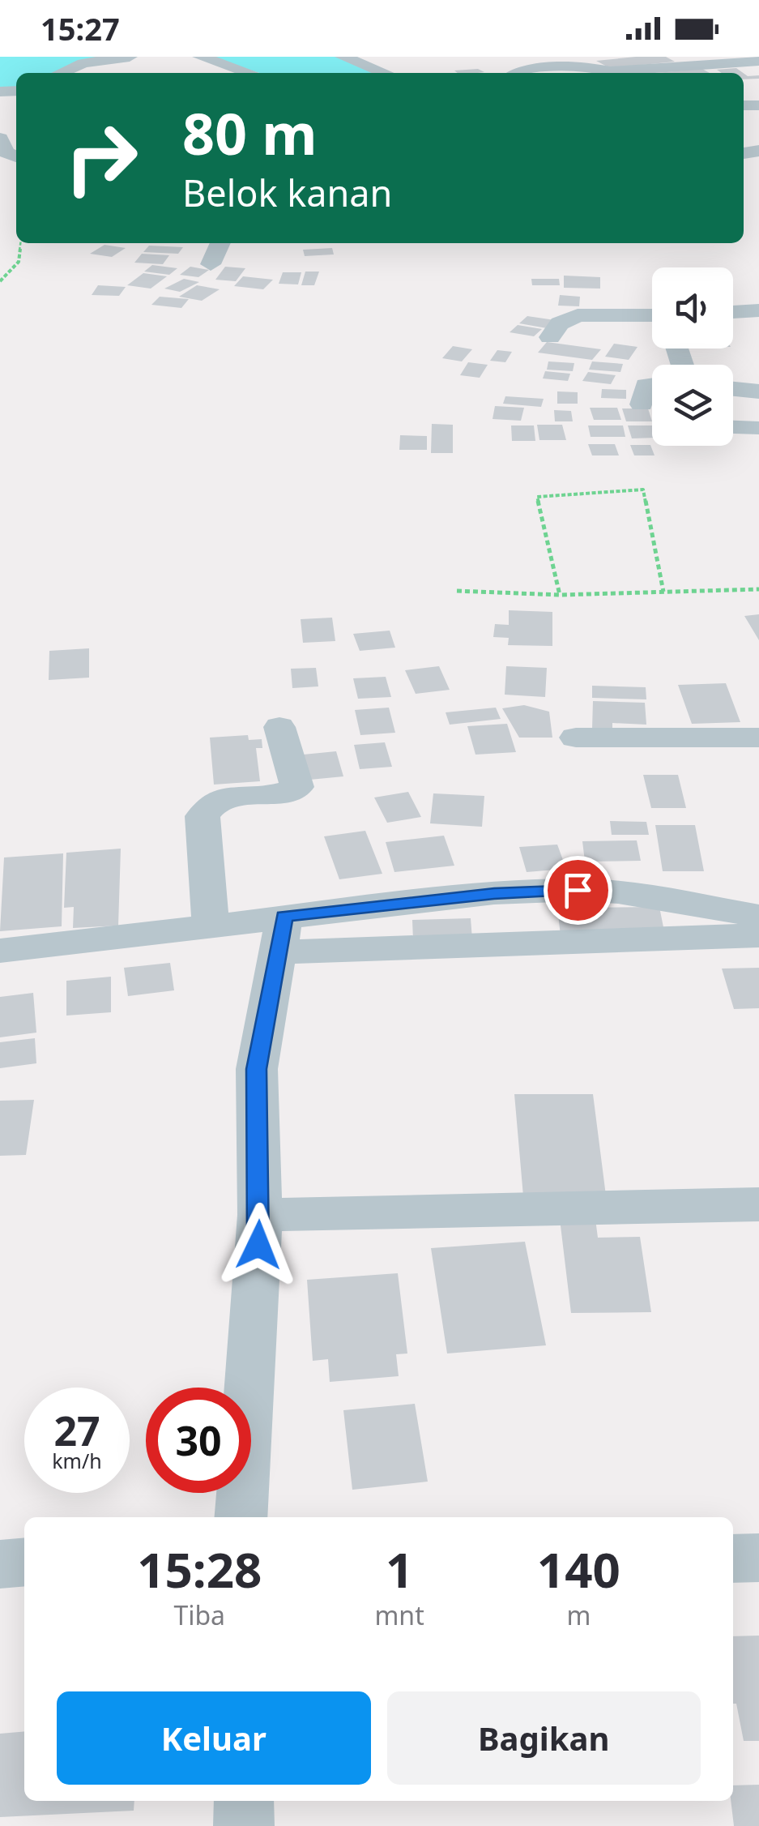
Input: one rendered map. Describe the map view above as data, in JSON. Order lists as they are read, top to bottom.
{
  "page": {
    "status": "15:27",
    "turn": ["80 m", "Belok kanan"],
    "speed": "27 km/h",
    "limit": "30",
    "eta": [
      "15:28",
      "Tiba",
      "1",
      "mnt",
      "140",
      "m"
    ],
    "buttons": ["Keluar", "Bagikan"]
  }
}
